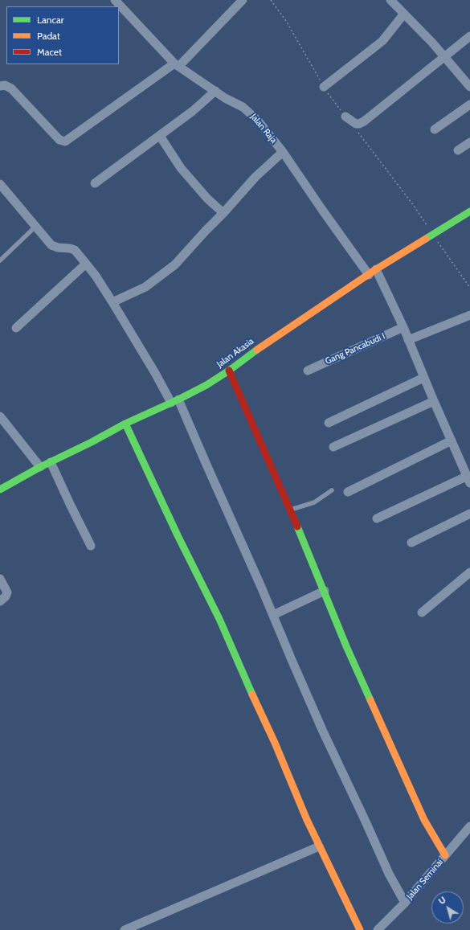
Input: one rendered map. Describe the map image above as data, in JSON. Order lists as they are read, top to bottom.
{
  "streets": {
    "street": [
      "Jalan Raja",
      "Gang Pancabudi I",
      "Jalan Akasia",
      "Jalan Seminai"
    ]
  },
  "crossings": [
    ["Jalan Raja", "Gang Pancabudi I"],
    ["Jalan Raja", "Jalan Akasia"]
  ],
  "legend": ["Lancar", "Padat", "Macet"],
  "north": "top left"
}
